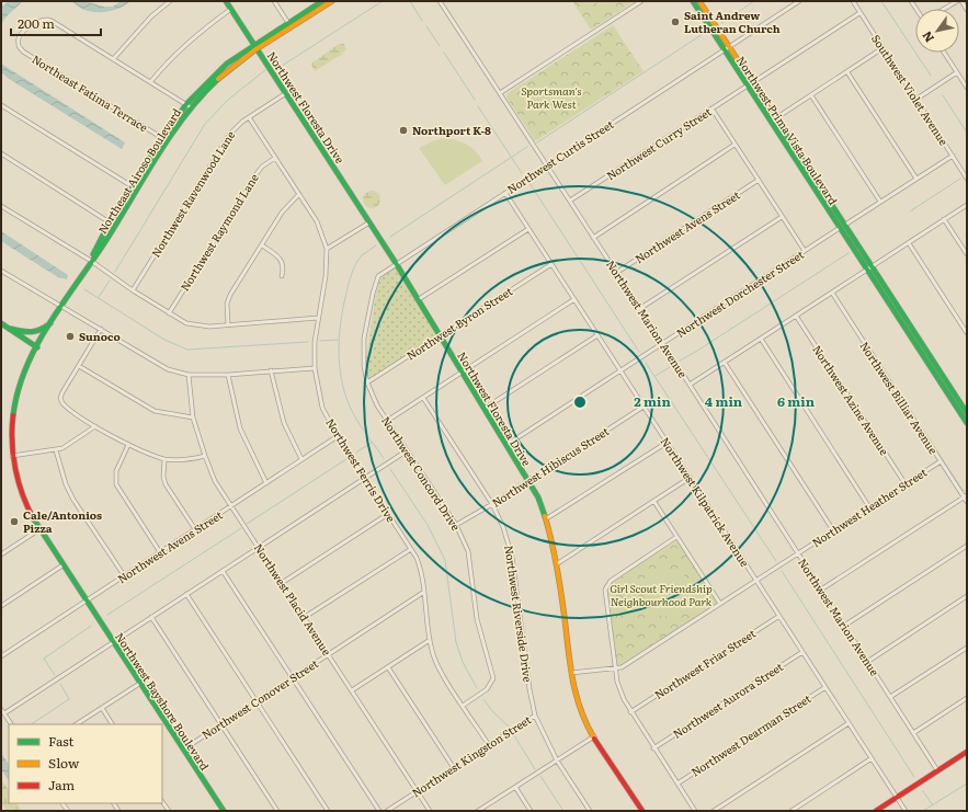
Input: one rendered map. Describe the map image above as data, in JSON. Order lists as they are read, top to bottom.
{
  "streets": {
    "main road": [
      "Northwest Floresta Drive",
      "Northwest Prima Vista Boulevard",
      "Northeast Airoso Boulevard",
      "Northwest Bayshore Boulevard"
    ],
    "street": [
      "Southwest Violet Avenue",
      "Northeast Fatima Terrace",
      "Northwest Curry Street",
      "Northwest Curtis Street",
      "Northwest Ravenwood Lane",
      "Northwest Avens Street",
      "Northwest Raymond Lane",
      "Northwest Dorchester Street",
      "Northwest Marion Avenue",
      "Northwest Byron Street",
      "Northwest Billiar Avenue",
      "Northwest Azine Avenue",
      "Northwest Hibiscus Street",
      "Northwest Ferris Drive",
      "Northwest Concord Drive",
      "Northwest Kilpatrick Avenue",
      "Northwest Heather Street",
      "Northwest Placid Avenue",
      "Northwest Riverside Drive",
      "Northwest Friar Street",
      "Northwest Conover Street",
      "Northwest Aurora Street",
      "Northwest Dearman Street",
      "Northwest Kingston Street"
    ]
  },
  "crossings": [
    ["Northeast Fatima Terrace", "Northeast Airoso Boulevard"],
    ["Northwest Floresta Drive", "Northwest Curtis Street"],
    ["Northwest Floresta Drive", "Northeast Airoso Boulevard"],
    ["Northwest Floresta Drive", "Northwest Ravenwood Lane"],
    ["Northwest Floresta Drive", "Northwest Dorchester Street"],
    ["Northwest Floresta Drive", "Northwest Byron Street"],
    ["Northwest Floresta Drive", "Northwest Hibiscus Street"],
    ["Northwest Floresta Drive", "Northwest Concord Drive"],
    ["Northwest Floresta Drive", "Northwest Heather Street"],
    ["Northwest Prima Vista Boulevard", "Northwest Curry Street"],
    ["Northwest Prima Vista Boulevard", "Northwest Curtis Street"],
    ["Northwest Prima Vista Boulevard", "Northwest Dorchester Street"],
    ["Northwest Curry Street", "Northwest Marion Avenue"],
    ["Northwest Curtis Street", "Northwest Marion Avenue"],
    ["Northwest Curtis Street", "Northwest Concord Drive"],
    ["Northwest Curtis Street", "Northwest Kilpatrick Avenue"],
    ["Northeast Airoso Boulevard", "Northwest Bayshore Boulevard"],
    ["Northwest Ravenwood Lane", "Northwest Ferris Drive"],
    ["Northwest Avens Street", "Northwest Marion Avenue"],
    ["Northwest Avens Street", "Northwest Ferris Drive"],
    ["Northwest Avens Street", "Northwest Placid Avenue"],
    ["Northwest Avens Street", "Northwest Bayshore Boulevard"],
    ["Northwest Raymond Lane", "Northwest Ferris Drive"],
    ["Northwest Dorchester Street", "Northwest Marion Avenue"],
    ["Northwest Dorchester Street", "Northwest Kilpatrick Avenue"],
    ["Northwest Marion Avenue", "Northwest Heather Street"],
    ["Northwest Byron Street", "Northwest Concord Drive"],
    ["Northwest Byron Street", "Northwest Kilpatrick Avenue"],
    ["Northwest Billiar Avenue", "Northwest Heather Street"],
    ["Northwest Azine Avenue", "Northwest Heather Street"],
    ["Northwest Hibiscus Street", "Northwest Concord Drive"],
    ["Northwest Hibiscus Street", "Northwest Kilpatrick Avenue"],
    ["Northwest Hibiscus Street", "Northwest Riverside Drive"],
    ["Northwest Ferris Drive", "Northwest Concord Drive"],
    ["Northwest Ferris Drive", "Northwest Conover Street"],
    ["Northwest Ferris Drive", "Northwest Kingston Street"],
    ["Northwest Kilpatrick Avenue", "Northwest Heather Street"],
    ["Northwest Kilpatrick Avenue", "Northwest Friar Street"],
    ["Northwest Kilpatrick Avenue", "Northwest Aurora Street"],
    ["Northwest Kilpatrick Avenue", "Northwest Dearman Street"],
    ["Northwest Placid Avenue", "Northwest Conover Street"],
    ["Northwest Placid Avenue", "Northwest Kingston Street"],
    ["Northwest Riverside Drive", "Northwest Kingston Street"],
    ["Northwest Conover Street", "Northwest Bayshore Boulevard"]
  ],
  "parks": ["Sportsman's Park West", "Girl Scout Friendship Neighbourhood Park"],
  "places": [
    "Saint Andrew Lutheran Church",
    "Northport K-8",
    "Sunoco",
    "Cale/Antonios Pizza"
  ],
  "legend": ["Fast", "Slow", "Jam"],
  "scale_bar": "200 m",
  "north": "bottom left",
  "rings": ["2 min", "4 min", "6 min"]
}
